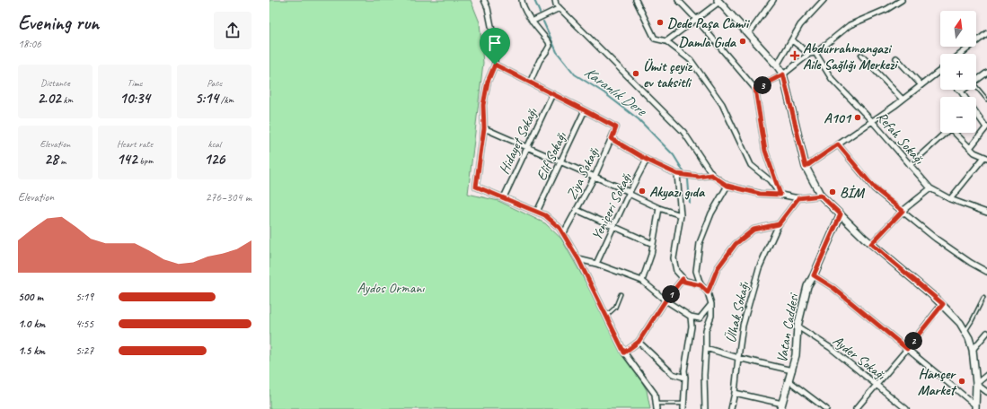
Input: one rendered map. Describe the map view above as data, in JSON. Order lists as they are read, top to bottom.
{
  "streets": {
    "street": [
      "Refah Sokağı",
      "Hidayet Sokağı",
      "Elif Sokağı",
      "Ziya Sokağı",
      "Yeniçeri Sokağı",
      "Ülhak Sokağı",
      "Vatan Caddesi",
      "Ayder Sokağı"
    ]
  },
  "crossings": [
    ["Hidayet Sokağı", "Ziya Sokağı"],
    ["Elif Sokağı", "Ziya Sokağı"],
    ["Vatan Caddesi", "Ayder Sokağı"]
  ],
  "water": ["Karanlık Dere"],
  "parks": ["Aydos Ormanı"],
  "places": {
    "other": [
      "Dede Paşa Camii",
      "Damla Gıda",
      "Ümit çeyiz ev taksitli",
      "A101",
      "Akyazı gıda",
      "BİM",
      "Hançer Market"
    ],
    "health": ["Abdurrahmangazi Aile Sağlığı Merkezi"]
  },
  "north": "top",
  "page": {
    "heading": ["Evening run", "18:06"],
    "map_buttons": ["+", "−"],
    "stats": [
      ["Distance", "2.02 km"],
      ["Time", "10:34"],
      ["Pace", "5:14 /km"],
      ["Elevation", "28 m"],
      ["Heart rate", "142 bpm"],
      ["kcal", "126"]
    ],
    "pins": ["3", "1", "2"],
    "chart": ["Elevation", "276–304 m"],
    "list": [
      {
        "name": "500 m",
        "note": "5:19"
      },
      {
        "name": "1.0 km",
        "note": "4:55"
      },
      {
        "name": "1.5 km",
        "note": "5:27"
      }
    ]
  }
}
